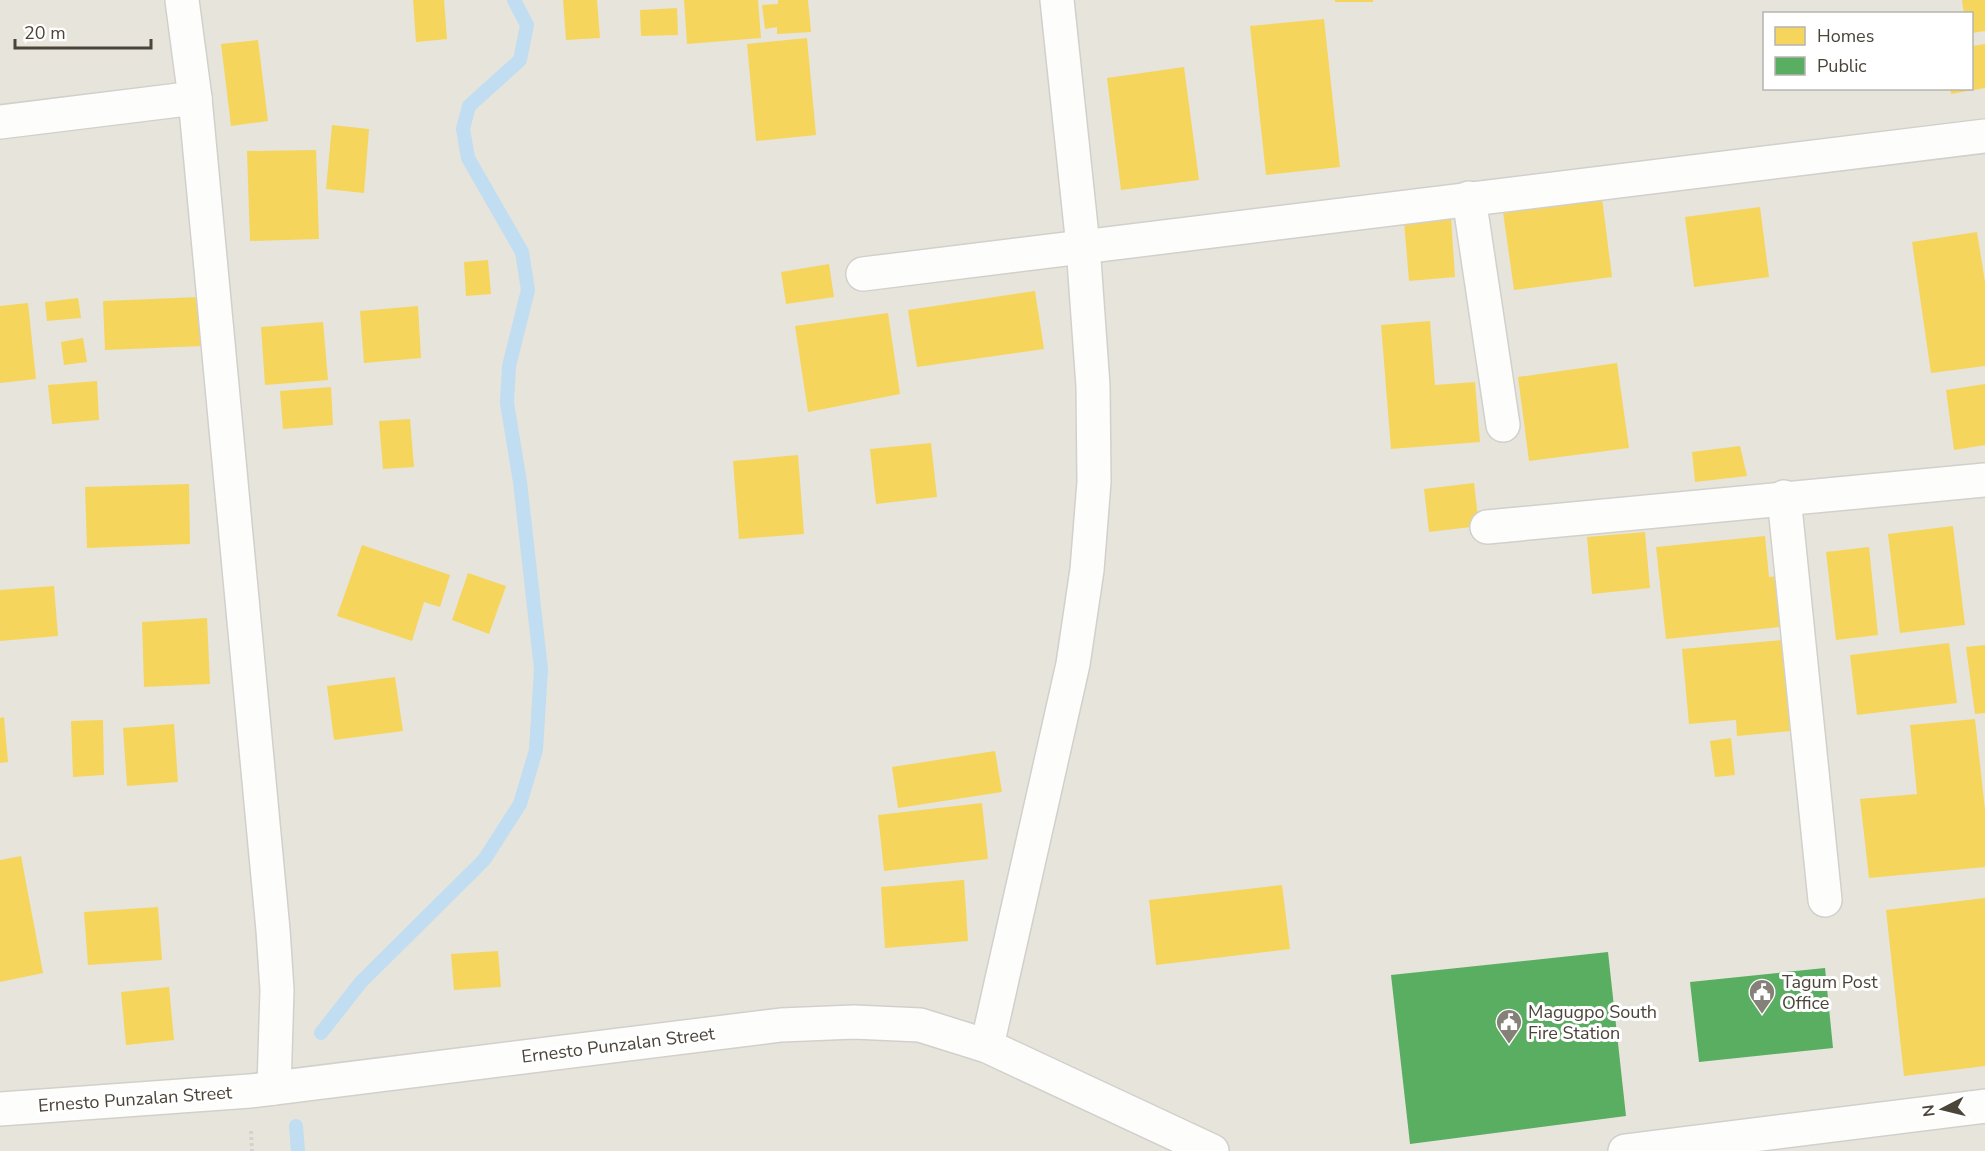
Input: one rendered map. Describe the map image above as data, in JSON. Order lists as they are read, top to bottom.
{
  "streets": {
    "street": ["Ernesto Punzalan Street"]
  },
  "places": {
    "public building": ["Tagum Post Office", "Magugpo South Fire Station"]
  },
  "legend": ["Homes", "Public"],
  "scale_bar": "20 m",
  "north": "left"
}
